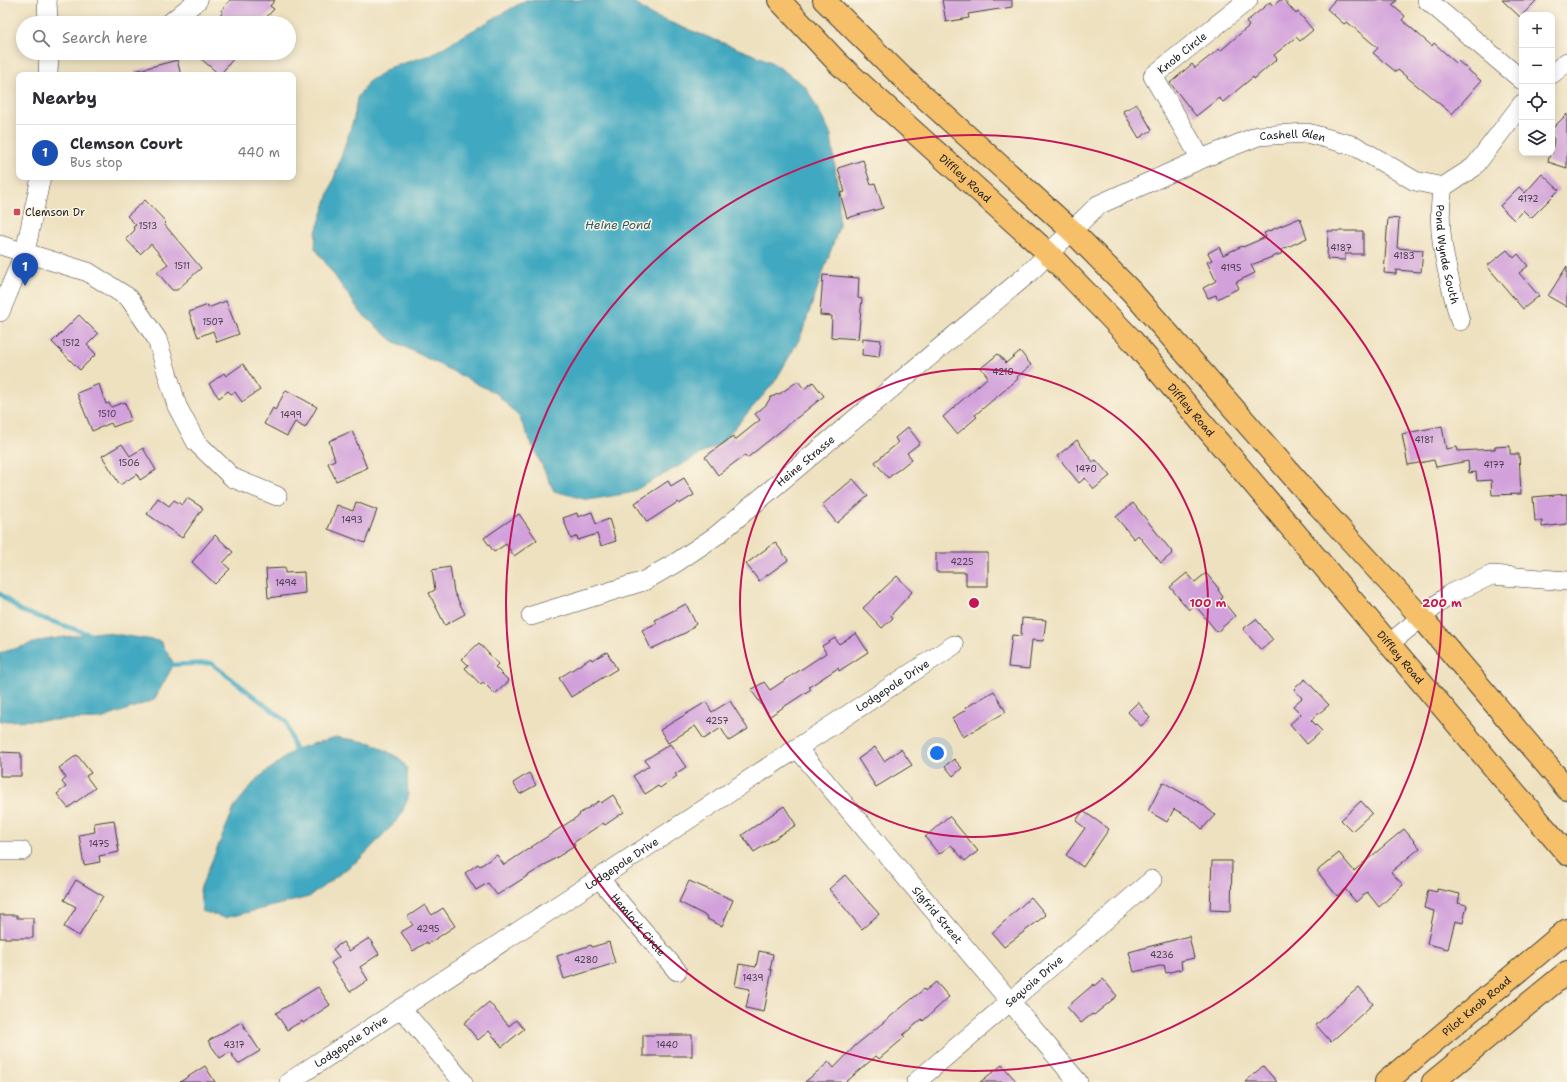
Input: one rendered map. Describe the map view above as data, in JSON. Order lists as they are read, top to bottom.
{
  "streets": {
    "main road": ["Diffley Road", "Pilot Knob Road"],
    "street": [
      "Knob Circle",
      "Cashell Glen",
      "Pond Wynde South",
      "Heine Strasse",
      "Lodgepole Drive",
      "Sigfrid Street",
      "Hemlock Circle",
      "Sequoia Drive"
    ]
  },
  "crossings": [
    ["Knob Circle", "Cashell Glen"],
    ["Cashell Glen", "Diffley Road"],
    ["Cashell Glen", "Pond Wynde South"],
    ["Cashell Glen", "Heine Strasse"],
    ["Diffley Road", "Heine Strasse"],
    ["Lodgepole Drive", "Sigfrid Street"],
    ["Lodgepole Drive", "Hemlock Circle"],
    ["Sigfrid Street", "Sequoia Drive"]
  ],
  "water": ["Heine Pond"],
  "places": {
    "transit": ["Clemson Dr"]
  },
  "house_numbers": [
    "4172",
    "1513",
    "4187",
    "4183",
    "1511",
    "4195",
    "1507",
    "1512",
    "4210",
    "1510",
    "1499",
    "4181",
    "1506",
    "4177",
    "1470",
    "1493",
    "4225",
    "1494",
    "4257",
    "1475",
    "4295",
    "4236",
    "4280",
    "1439",
    "4317",
    "1440"
  ],
  "page": {
    "map_buttons": ["+", "−"],
    "search": "Search here",
    "heading": "Nearby",
    "list": [
      {
        "mark": "1",
        "name": "Clemson Court",
        "note": "Bus stop",
        "value": "440 m"
      }
    ],
    "pins": "1"
  },
  "rings": ["100 m", "200 m"]
}
